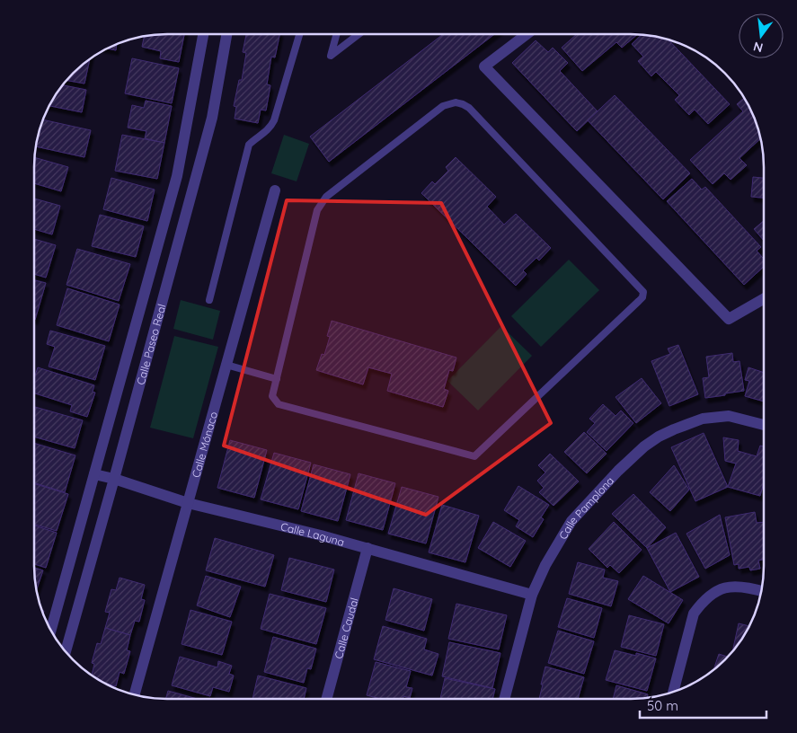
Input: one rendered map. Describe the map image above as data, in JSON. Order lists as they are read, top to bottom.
{
  "streets": {
    "street": [
      "Calle Paseo Real",
      "Calle Mónaco",
      "Calle Pamplona",
      "Calle Laguna",
      "Calle Caudal"
    ]
  },
  "crossings": [
    ["Calle Paseo Real", "Calle Laguna"],
    ["Calle Mónaco", "Calle Laguna"],
    ["Calle Pamplona", "Calle Laguna"],
    ["Calle Laguna", "Calle Caudal"]
  ],
  "scale_bar": "50 m",
  "north": "bottom"
}
